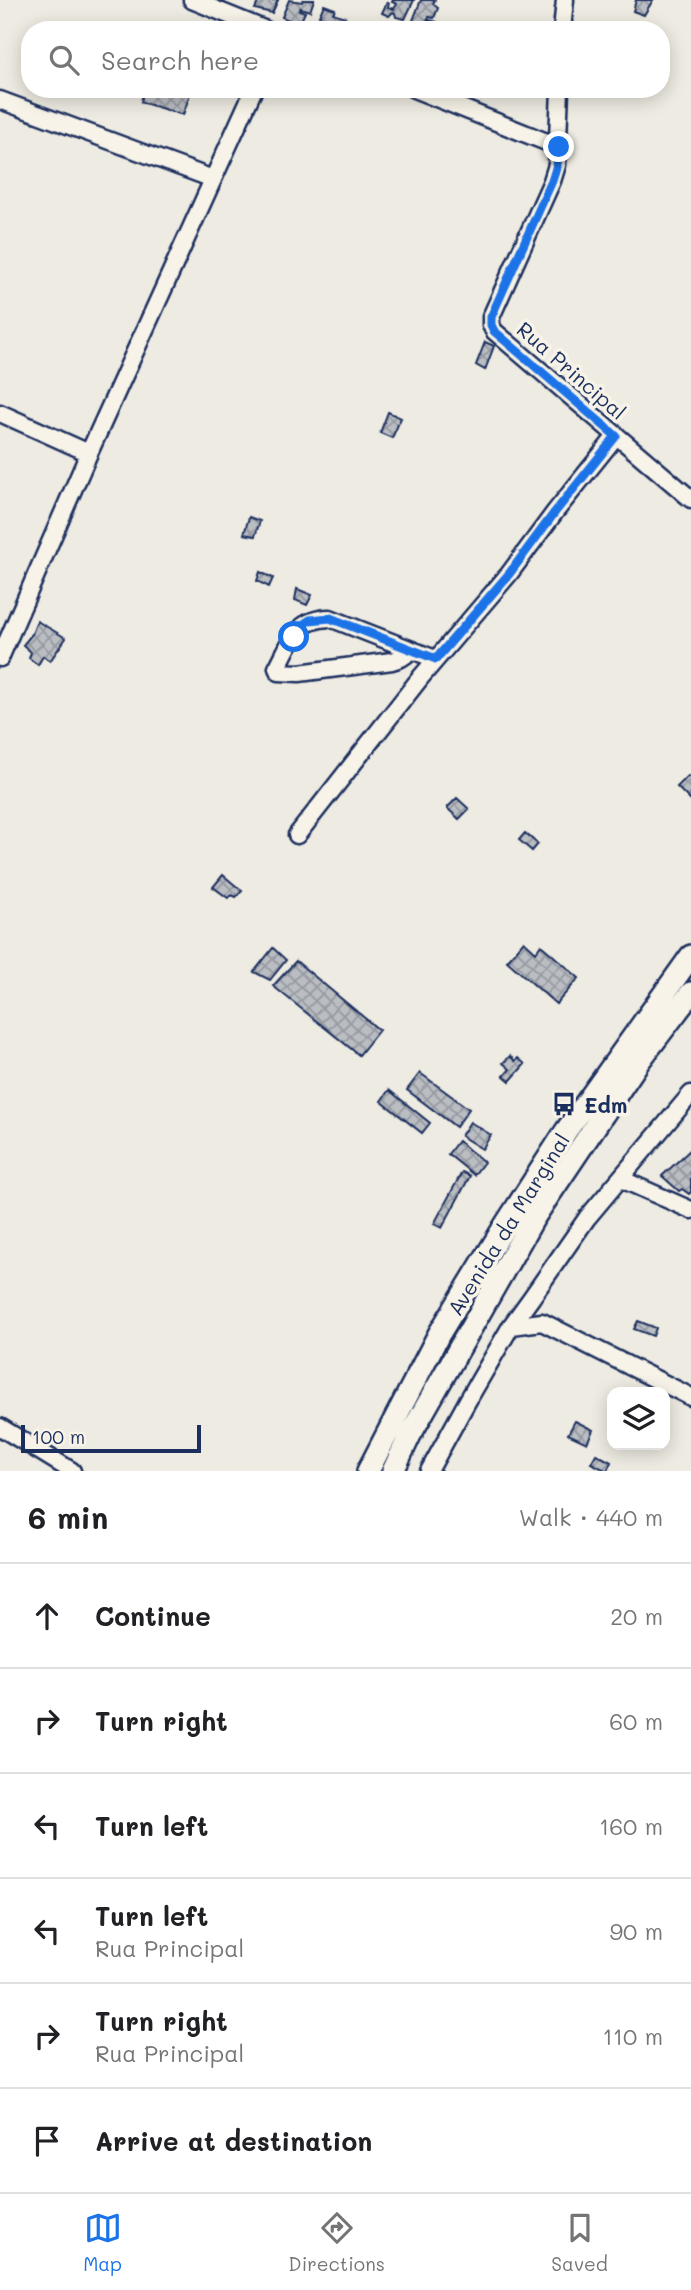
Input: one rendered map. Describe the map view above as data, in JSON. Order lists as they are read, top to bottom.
{
  "streets": {
    "main road": ["Avenida da Marginal"],
    "street": ["Rua Principal"]
  },
  "places": {
    "bus stop": ["Edm"]
  },
  "scale_bar": "100 m",
  "page": {
    "search": "Search here",
    "scale": "100 m",
    "heading": ["6 min", "Walk · 440 m"],
    "list": [
      ["Continue", "20 m"],
      ["Turn right", "60 m"],
      ["Turn left", "160 m"],
      ["Turn left", "Rua Principal", "90 m"],
      ["Turn right", "Rua Principal", "110 m"],
      "Arrive at destination"
    ],
    "nav": ["Map", "Directions", "Saved"]
  }
}
